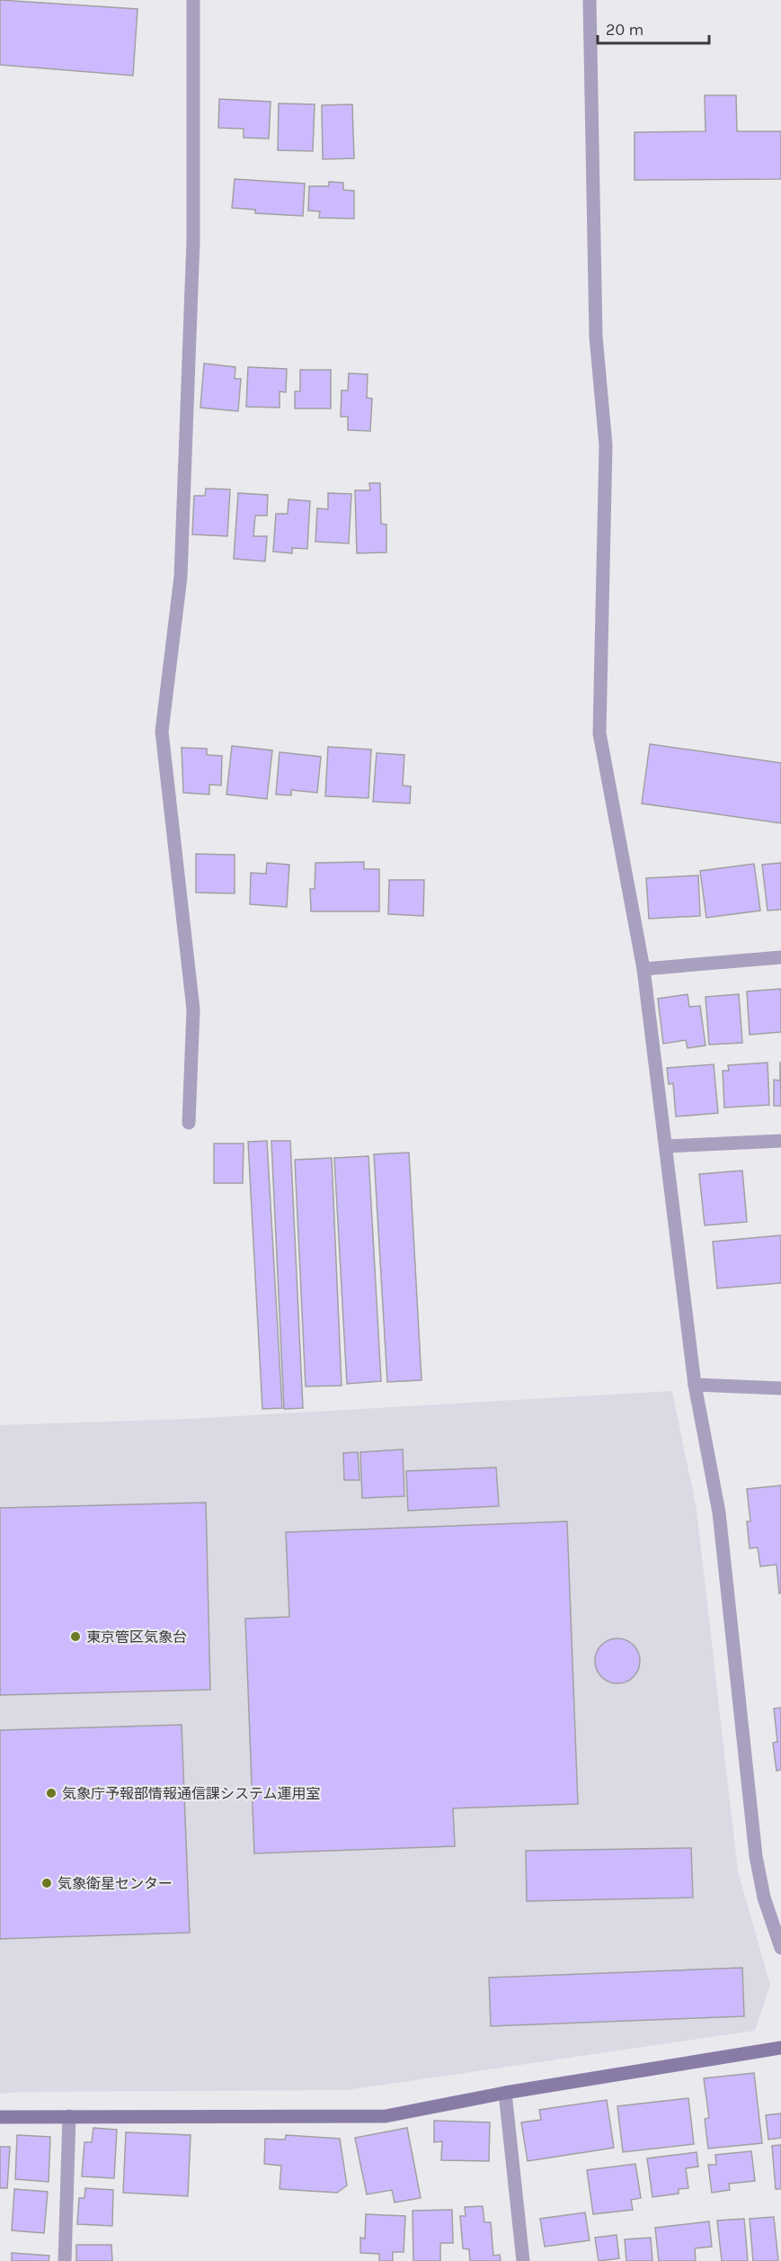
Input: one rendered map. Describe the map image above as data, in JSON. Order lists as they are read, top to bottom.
{
  "places": ["東京管区気象台", "気象庁予報部情報通信課システム運用室", "気象衛星センター"],
  "scale_bar": "20 m"
}
